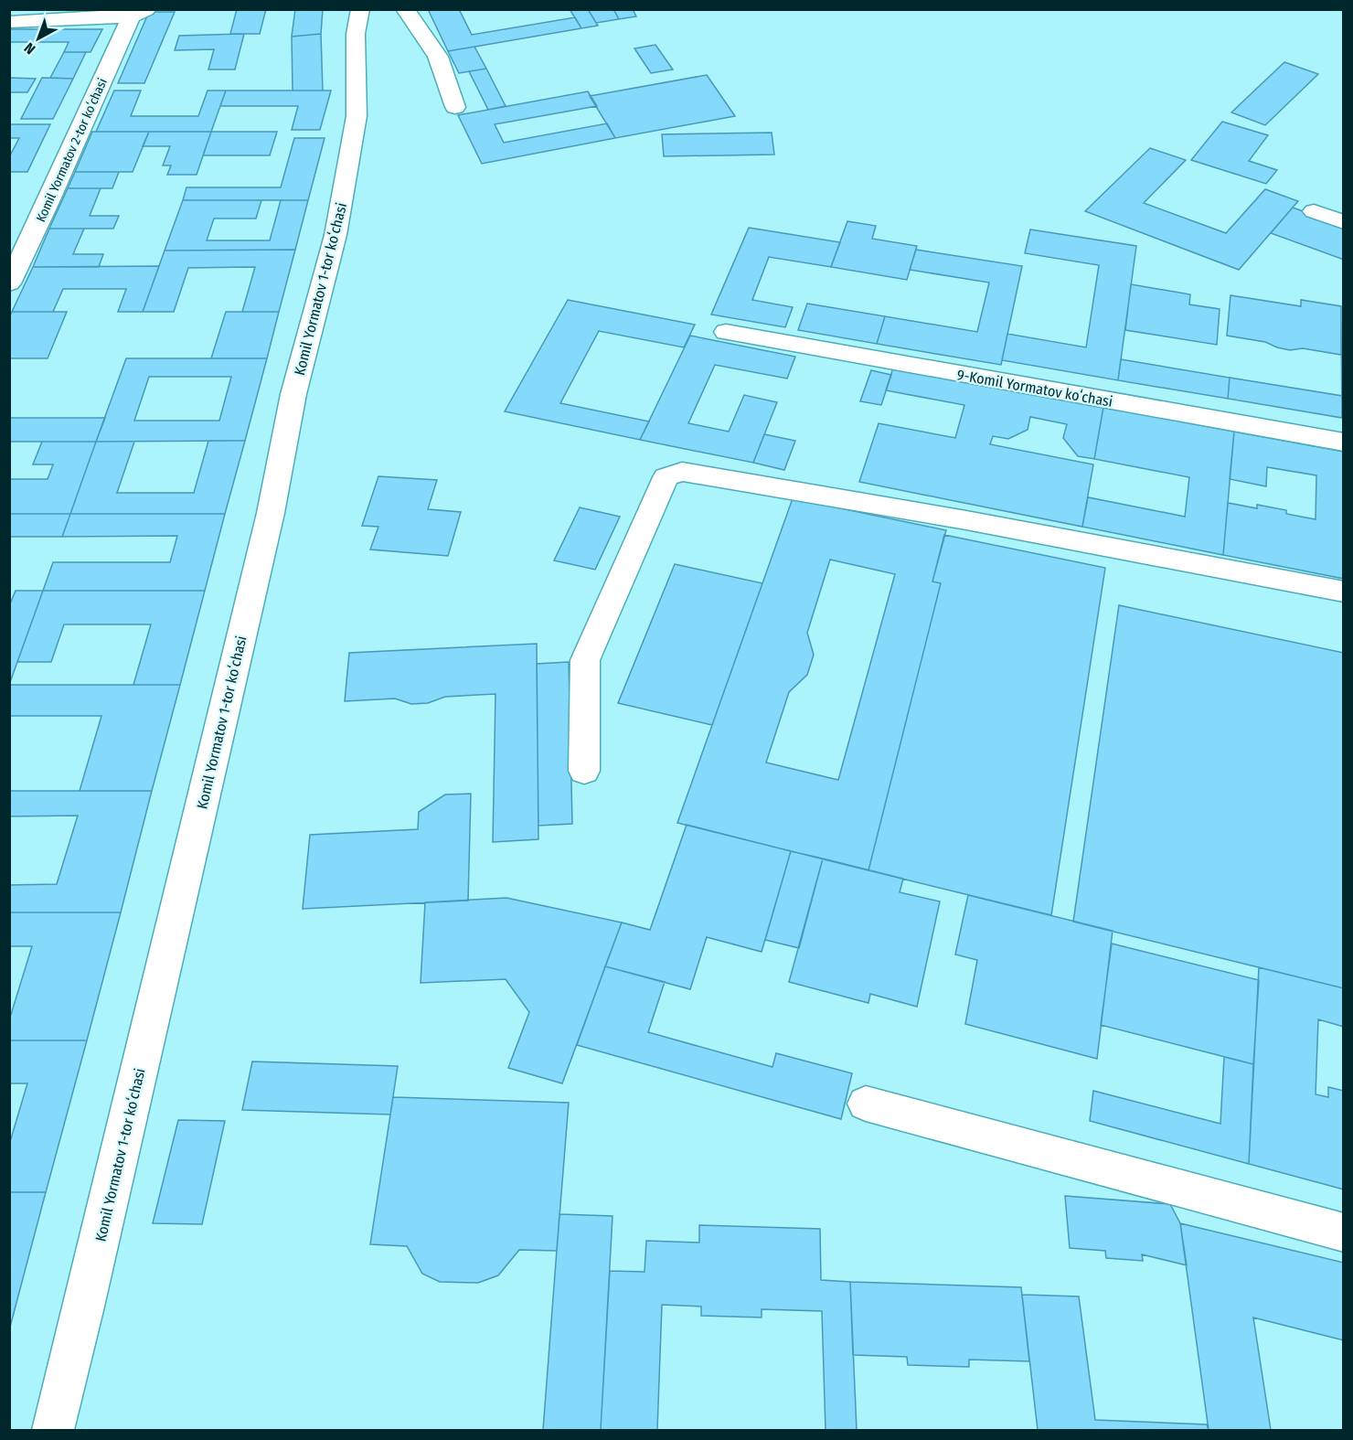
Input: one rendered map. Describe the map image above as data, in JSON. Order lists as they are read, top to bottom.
{
  "streets": {
    "street": ["Komil Yormatov 2-tor koʻchasi", "Komil Yormatov 1-tor koʻchasi", "9-Komil Yormatov koʻchasi"]
  },
  "north": "bottom left"
}
